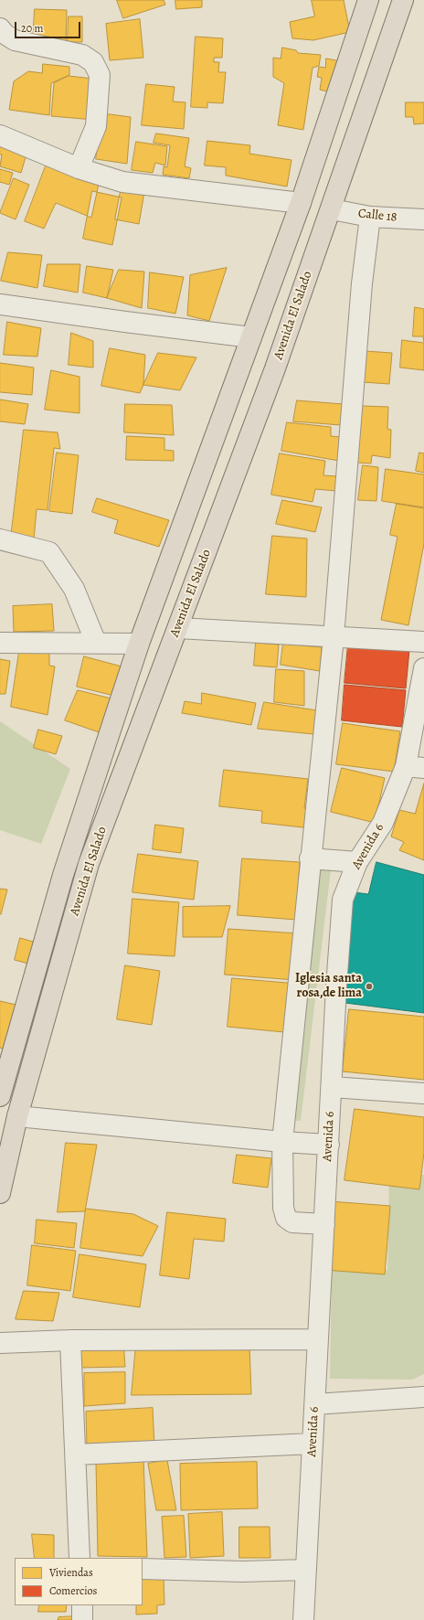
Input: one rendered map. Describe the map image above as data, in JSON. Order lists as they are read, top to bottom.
{
  "streets": {
    "main road": ["Avenida El Salado"],
    "street": ["Calle 18", "Avenida 6"]
  },
  "crossings": [
    ["Calle 18", "Avenida El Salado"]
  ],
  "places": ["Iglesia santa rosa,de lima"],
  "legend": ["Viviendas", "Comercios"],
  "scale_bar": "20 m"
}
